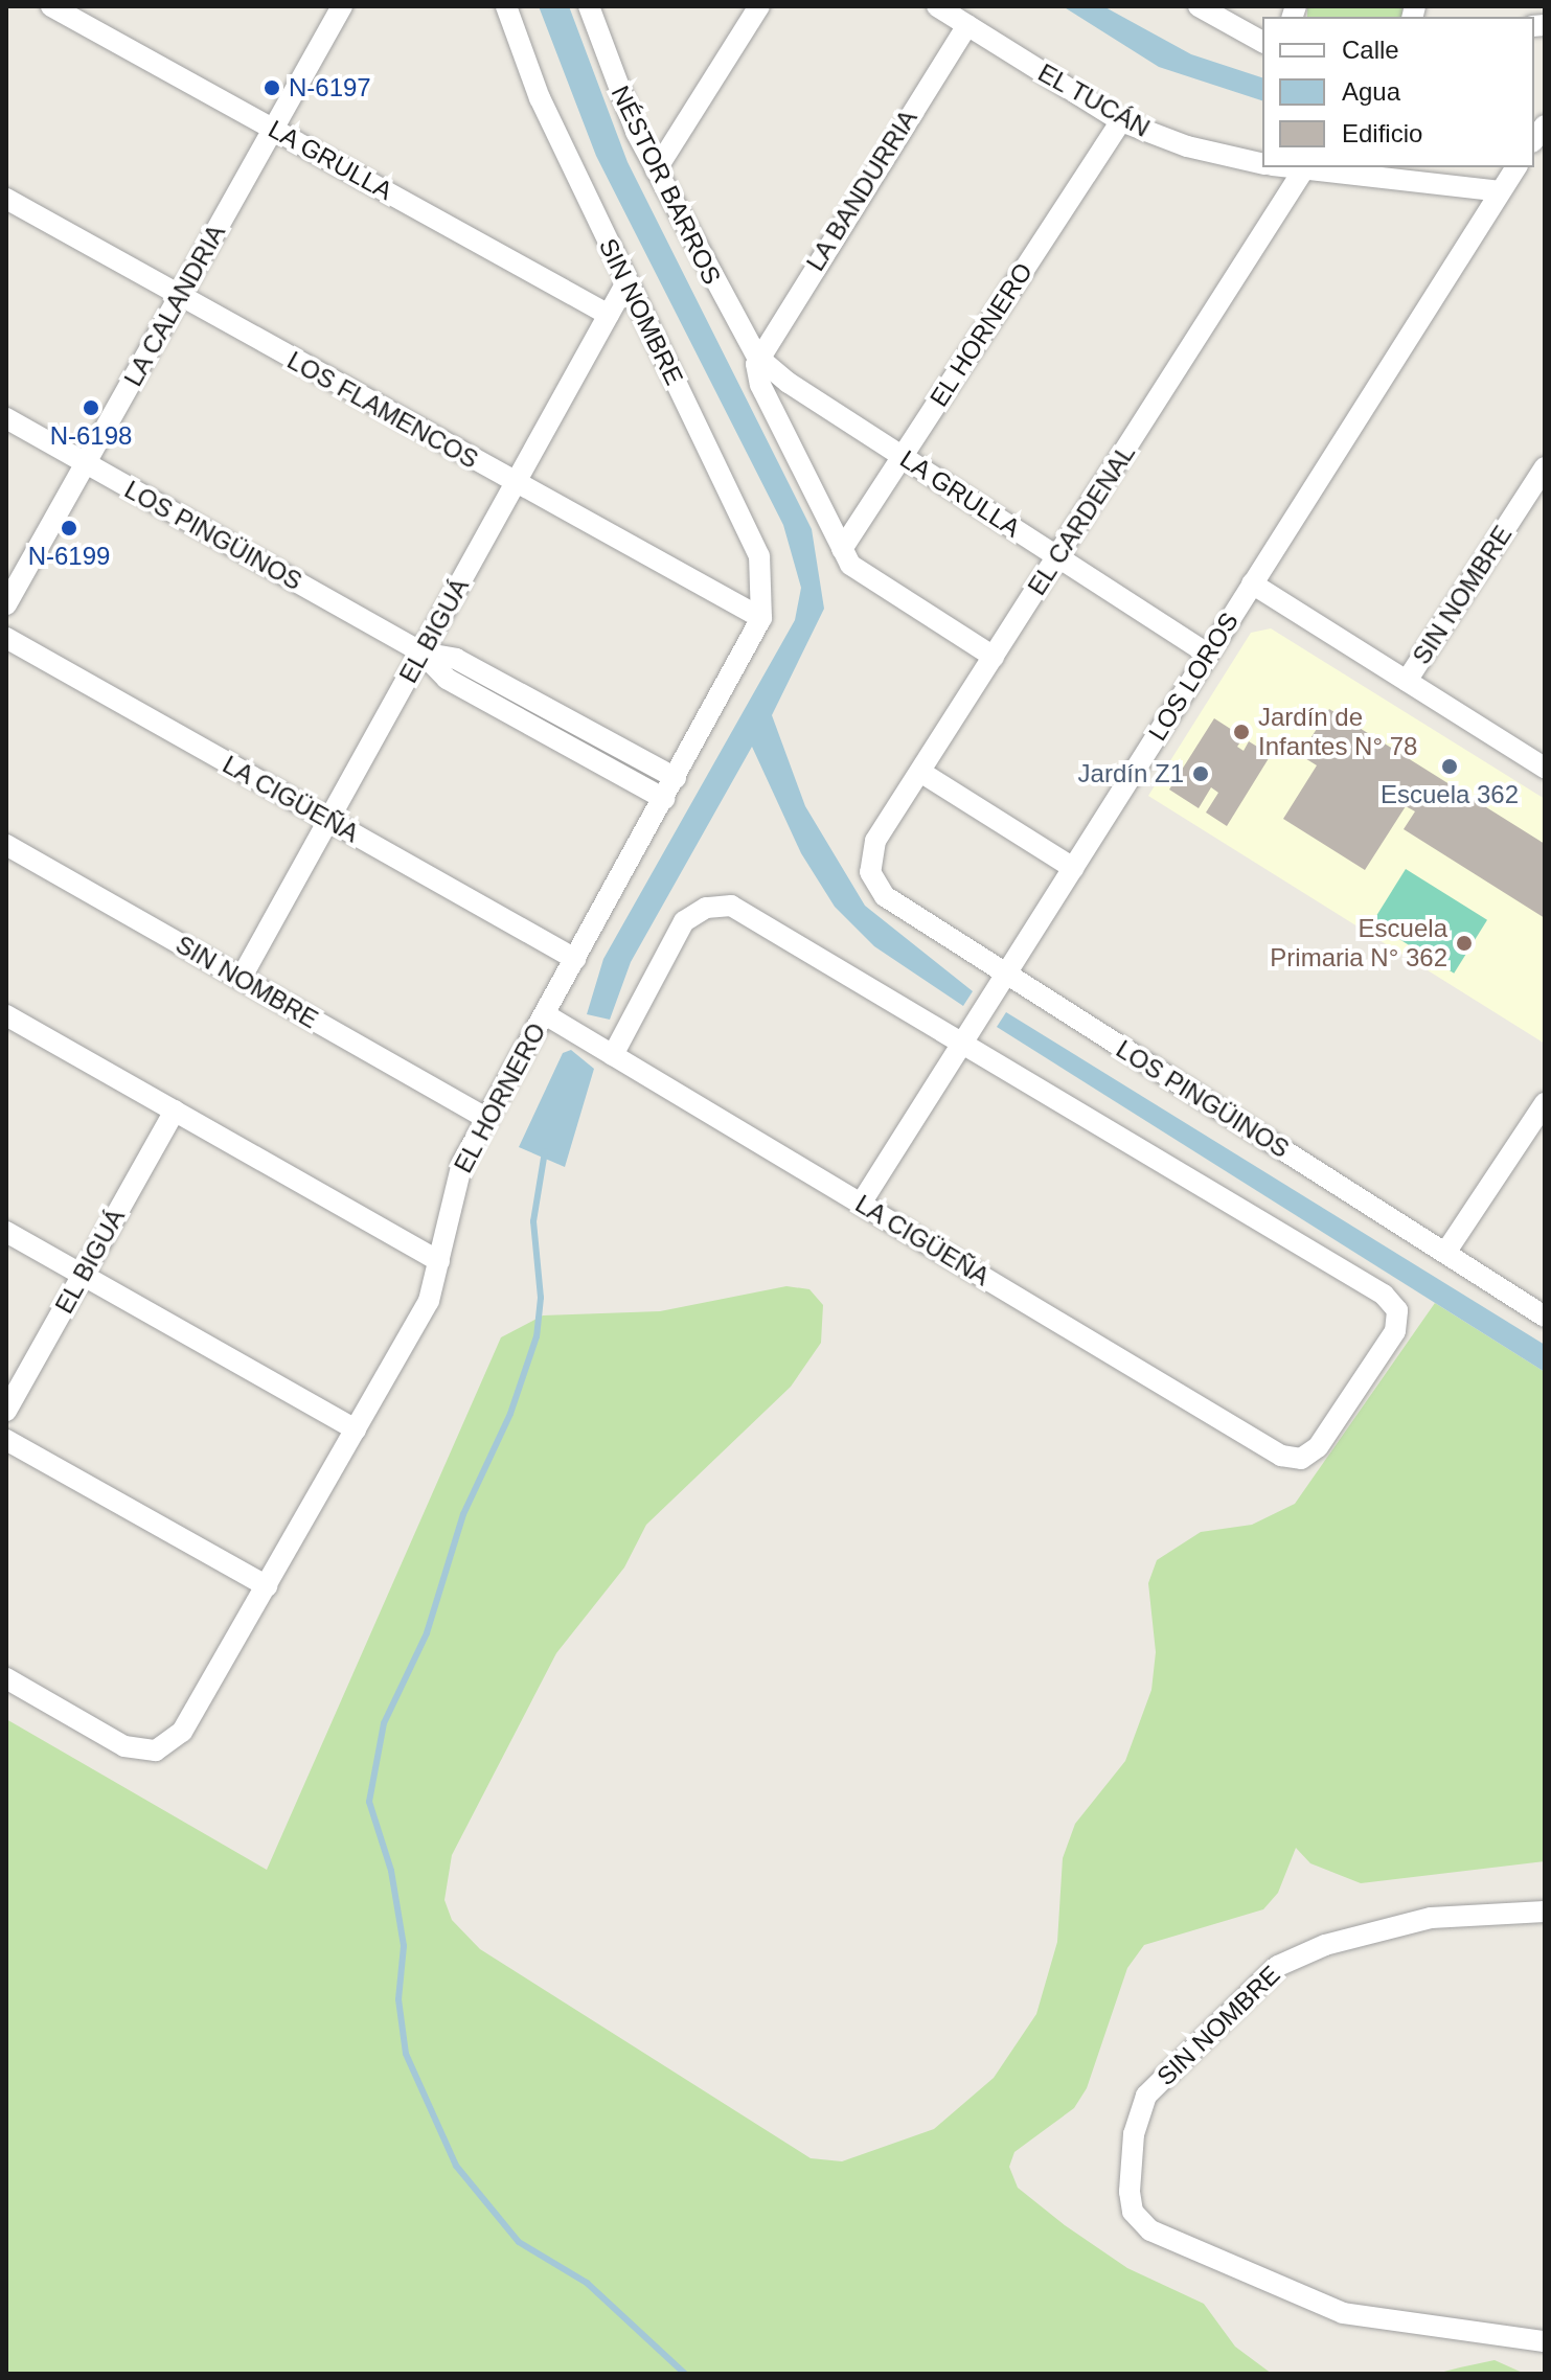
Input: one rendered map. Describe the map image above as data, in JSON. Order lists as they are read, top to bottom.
{
  "streets": {
    "street": [
      "EL TUCÁN",
      "LA GRULLA",
      "NÉSTOR BARROS",
      "LA BANDURRIA",
      "LA CALANDRIA",
      "SIN NOMBRE",
      "EL HORNERO",
      "LOS FLAMENCOS",
      "EL CARDENAL",
      "LOS PINGÜINOS",
      "EL BIGUÁ",
      "LOS LOROS",
      "LA CIGÜEÑA"
    ]
  },
  "crossings": [
    ["EL TUCÁN", "LA BANDURRIA"],
    ["EL TUCÁN", "EL HORNERO"],
    ["LA GRULLA", "NÉSTOR BARROS"],
    ["LA GRULLA", "LA BANDURRIA"],
    ["LA GRULLA", "LA CALANDRIA"],
    ["LA GRULLA", "EL HORNERO"],
    ["LA GRULLA", "EL CARDENAL"],
    ["LA GRULLA", "EL BIGUÁ"],
    ["LA GRULLA", "LOS LOROS"],
    ["NÉSTOR BARROS", "LA BANDURRIA"],
    ["LA CALANDRIA", "LOS FLAMENCOS"],
    ["LA CALANDRIA", "LOS PINGÜINOS"],
    ["SIN NOMBRE", "EL HORNERO"],
    ["SIN NOMBRE", "LOS FLAMENCOS"],
    ["SIN NOMBRE", "EL BIGUÁ"],
    ["EL HORNERO", "LOS FLAMENCOS"],
    ["EL HORNERO", "LOS PINGÜINOS"],
    ["EL HORNERO", "LA CIGÜEÑA"],
    ["LOS FLAMENCOS", "EL BIGUÁ"],
    ["EL CARDENAL", "LOS PINGÜINOS"],
    ["LOS PINGÜINOS", "EL BIGUÁ"],
    ["LOS PINGÜINOS", "LOS LOROS"],
    ["EL BIGUÁ", "LA CIGÜEÑA"],
    ["LOS LOROS", "LA CIGÜEÑA"]
  ],
  "places": [
    "N-6197",
    "N-6198",
    "N-6199",
    "Jardín de Infantes N° 78",
    "Escuela 362",
    "Jardín Z1",
    "Escuela Primaria N° 362"
  ],
  "legend": ["Calle", "Agua", "Edificio"]
}
